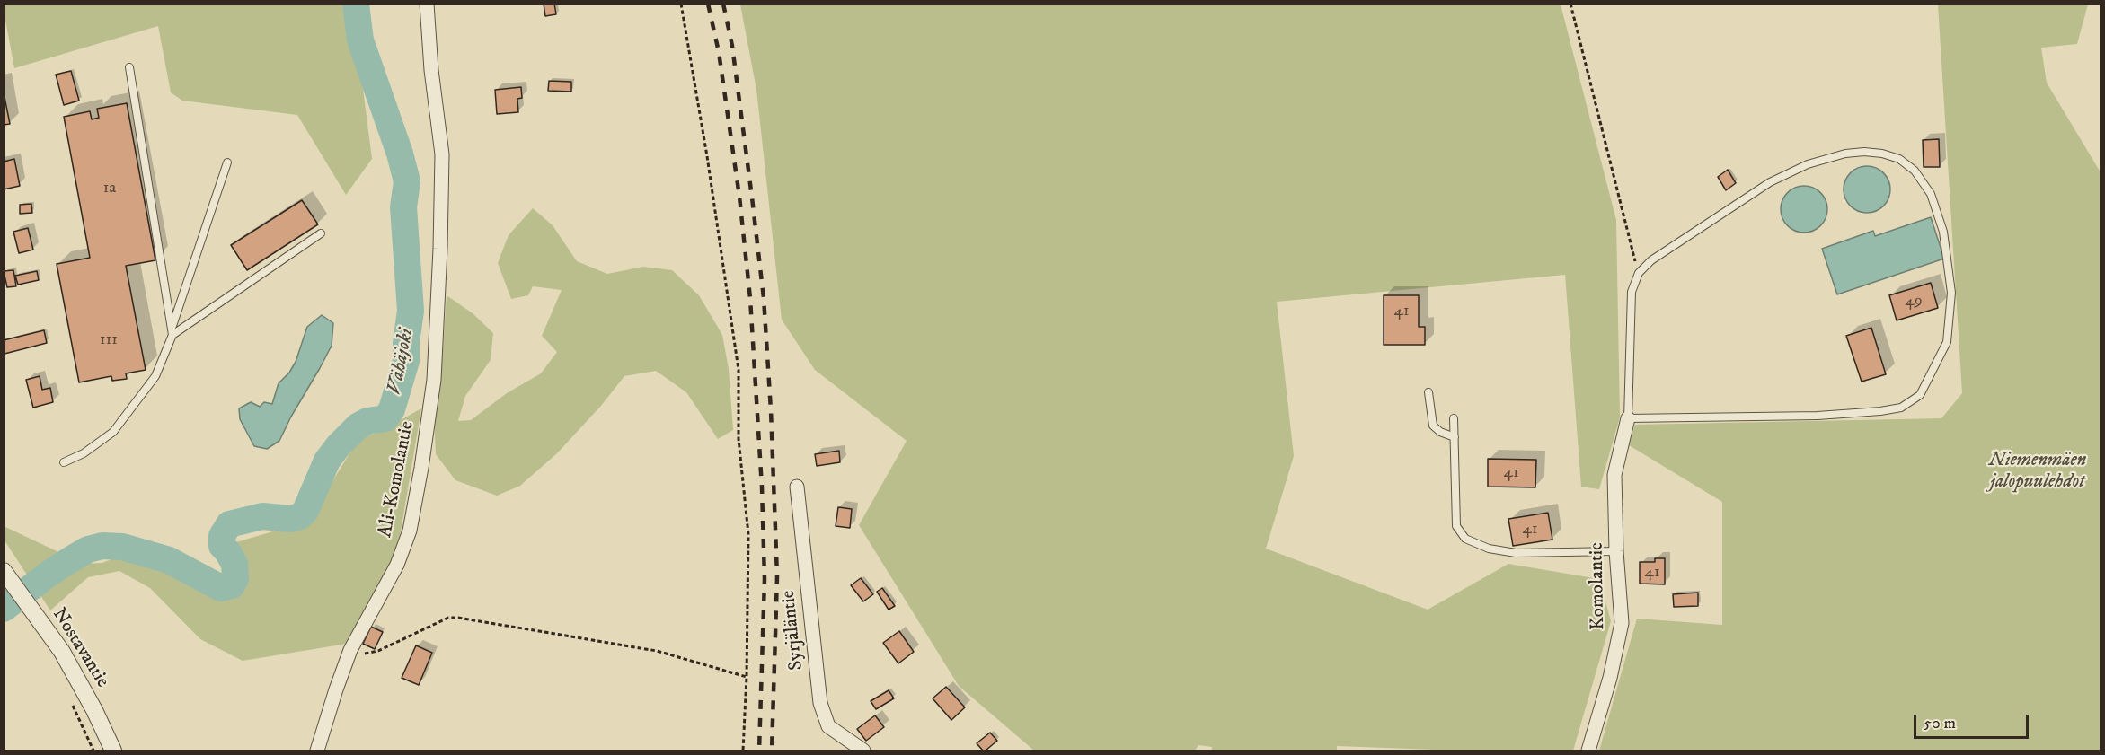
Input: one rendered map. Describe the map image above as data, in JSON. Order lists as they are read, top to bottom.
{
  "streets": {
    "street": [
      "Ali-Komolantie",
      "Komolantie",
      "Syrjäläntie",
      "Nostavantie"
    ]
  },
  "water": ["Vähäjoki"],
  "parks": ["Niemenmäen jalopuulehdot"],
  "house_numbers": [
    "1a",
    "49",
    "41",
    "111",
    "41",
    "41",
    "41"
  ],
  "scale_bar": "50 m"
}
